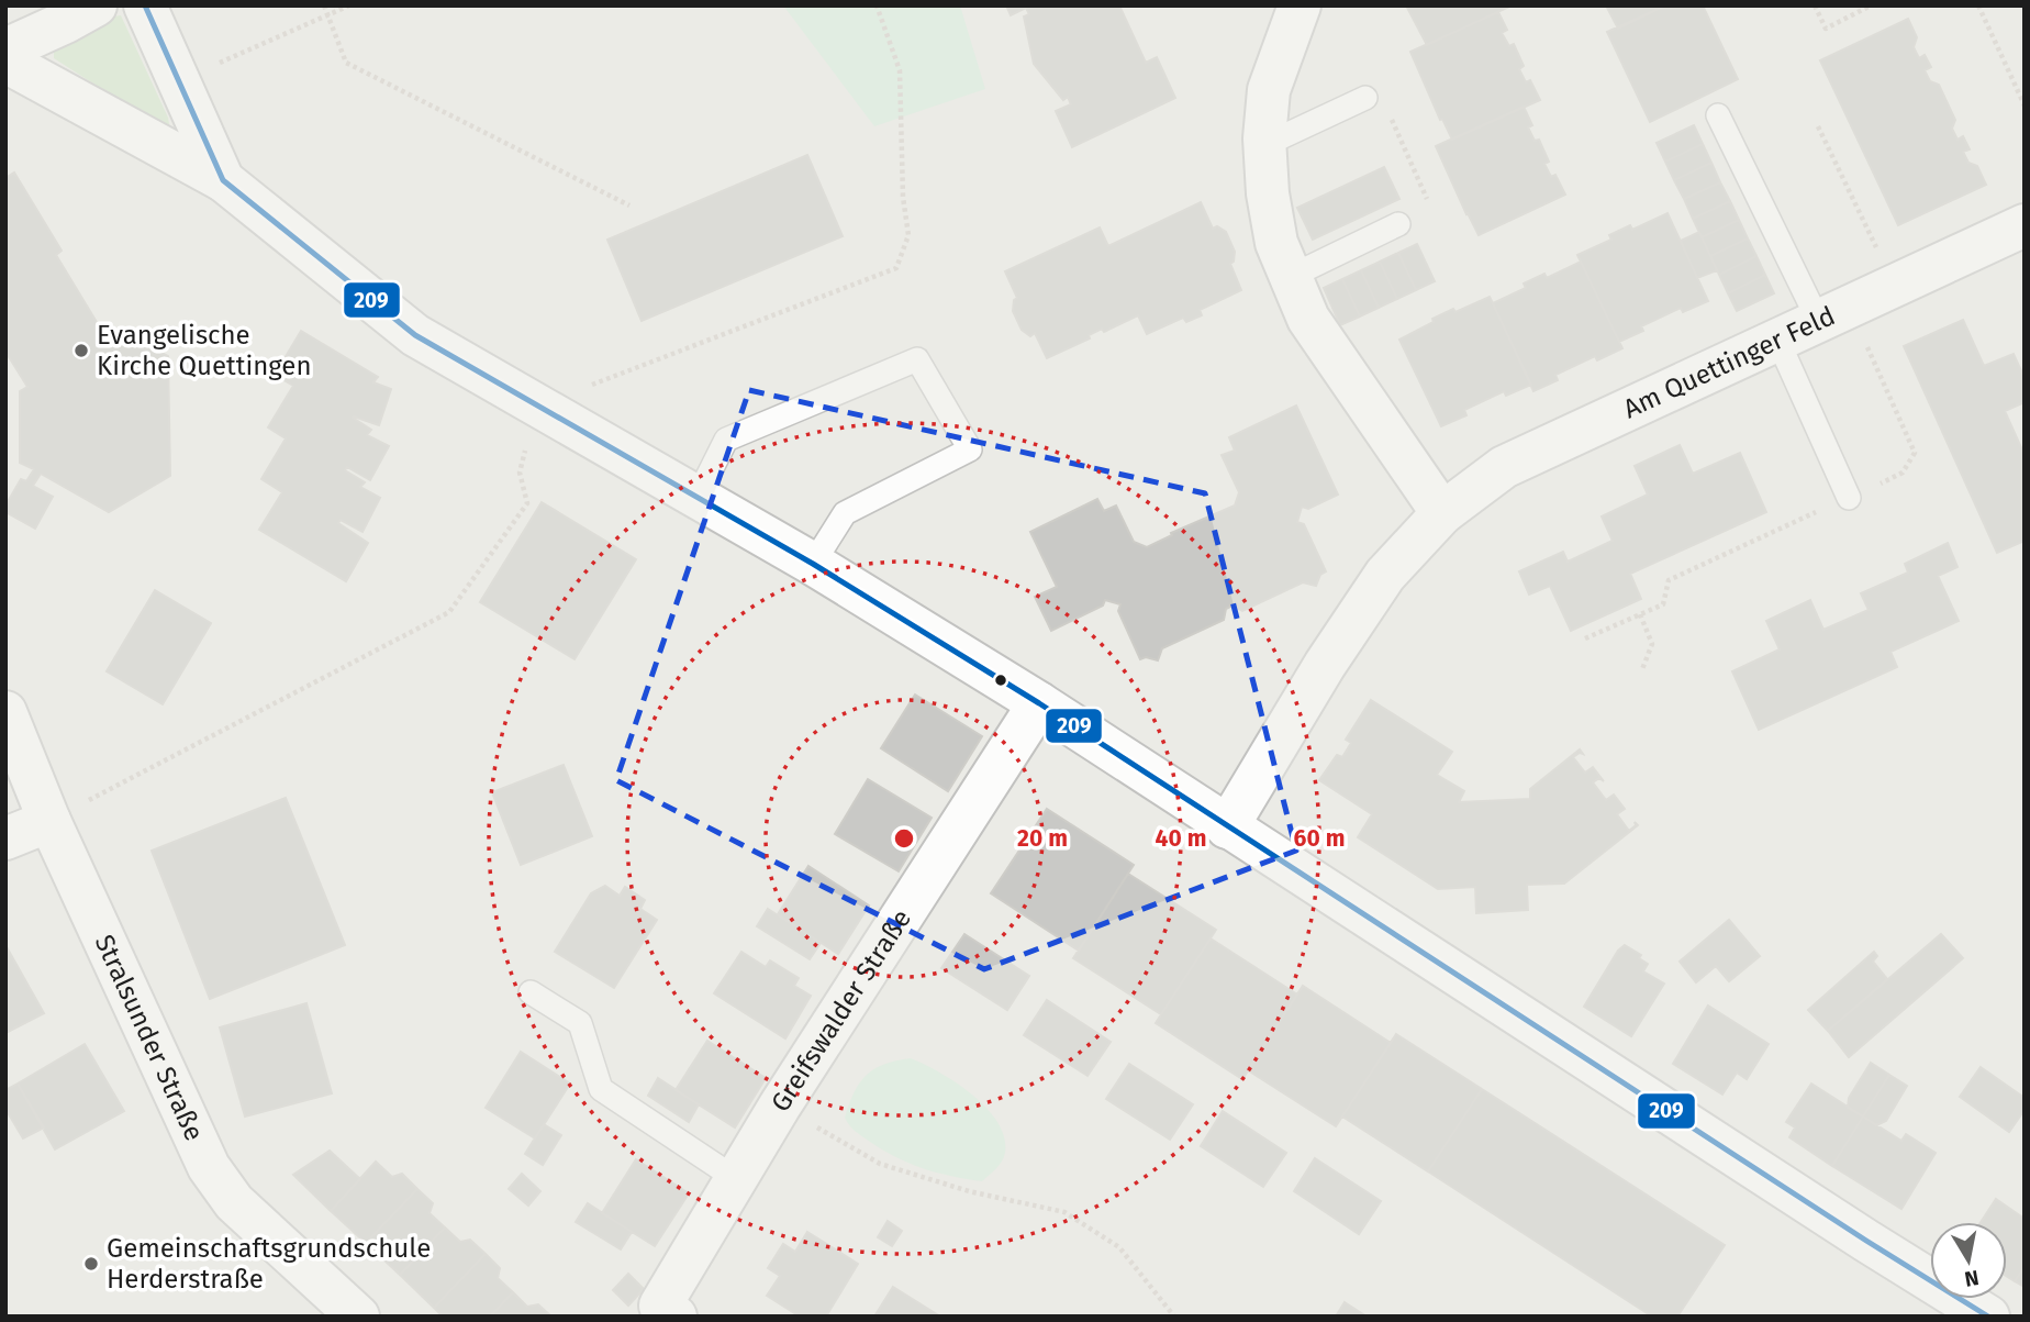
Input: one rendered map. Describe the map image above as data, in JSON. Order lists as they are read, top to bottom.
{
  "streets": {
    "street": ["Am Quettinger Feld", "Greifswalder Straße", "Stralsunder Straße"]
  },
  "places": ["Evangelische Kirche Quettingen", "Gemeinschaftsgrundschule Herderstraße"],
  "lines": ["transit line 209"],
  "north": "bottom",
  "rings": ["20 m", "40 m", "60 m"]
}
